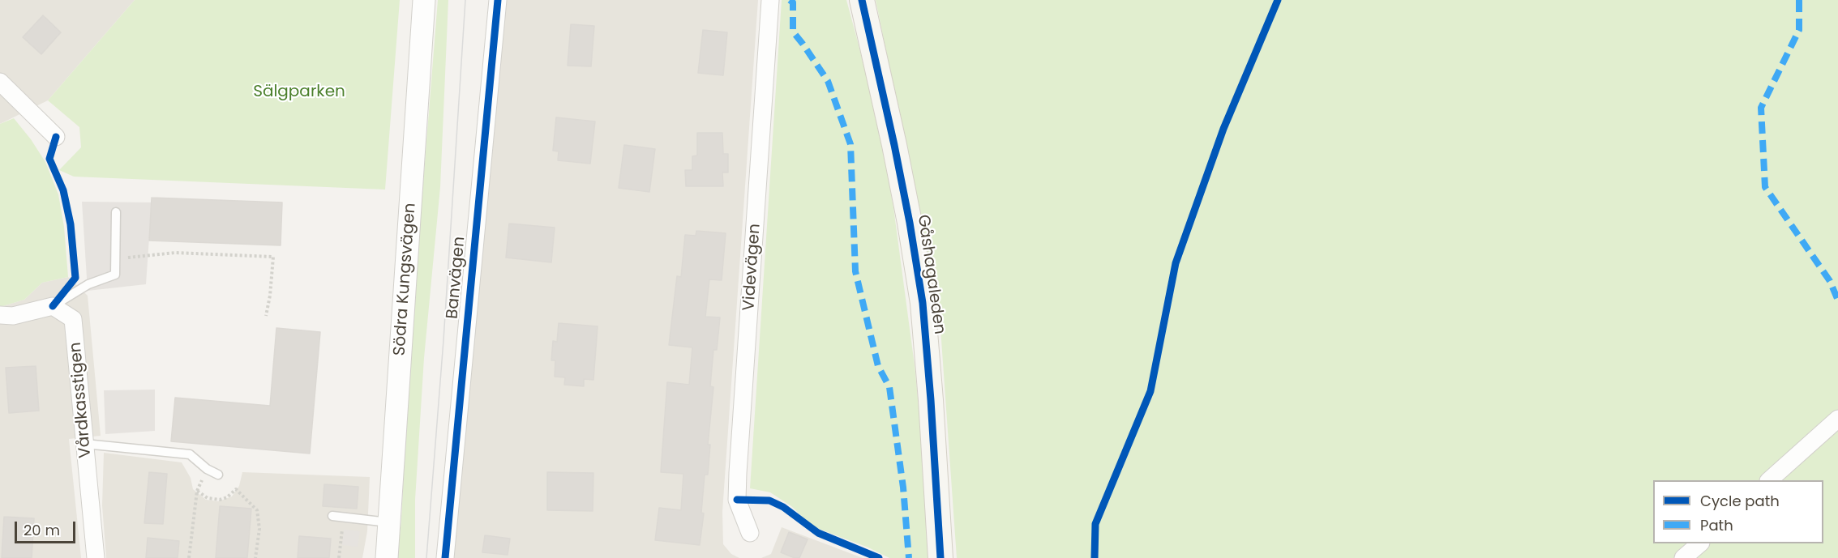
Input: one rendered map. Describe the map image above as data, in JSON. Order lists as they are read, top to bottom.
{
  "streets": {
    "main road": ["Gåshagaleden"],
    "street": [
      "Videvägen",
      "Banvägen",
      "Södra Kungsvägen",
      "Vårdkasstigen"
    ]
  },
  "parks": ["Sälgparken"],
  "legend": ["Cycle path", "Path"],
  "scale_bar": "20 m"
}
